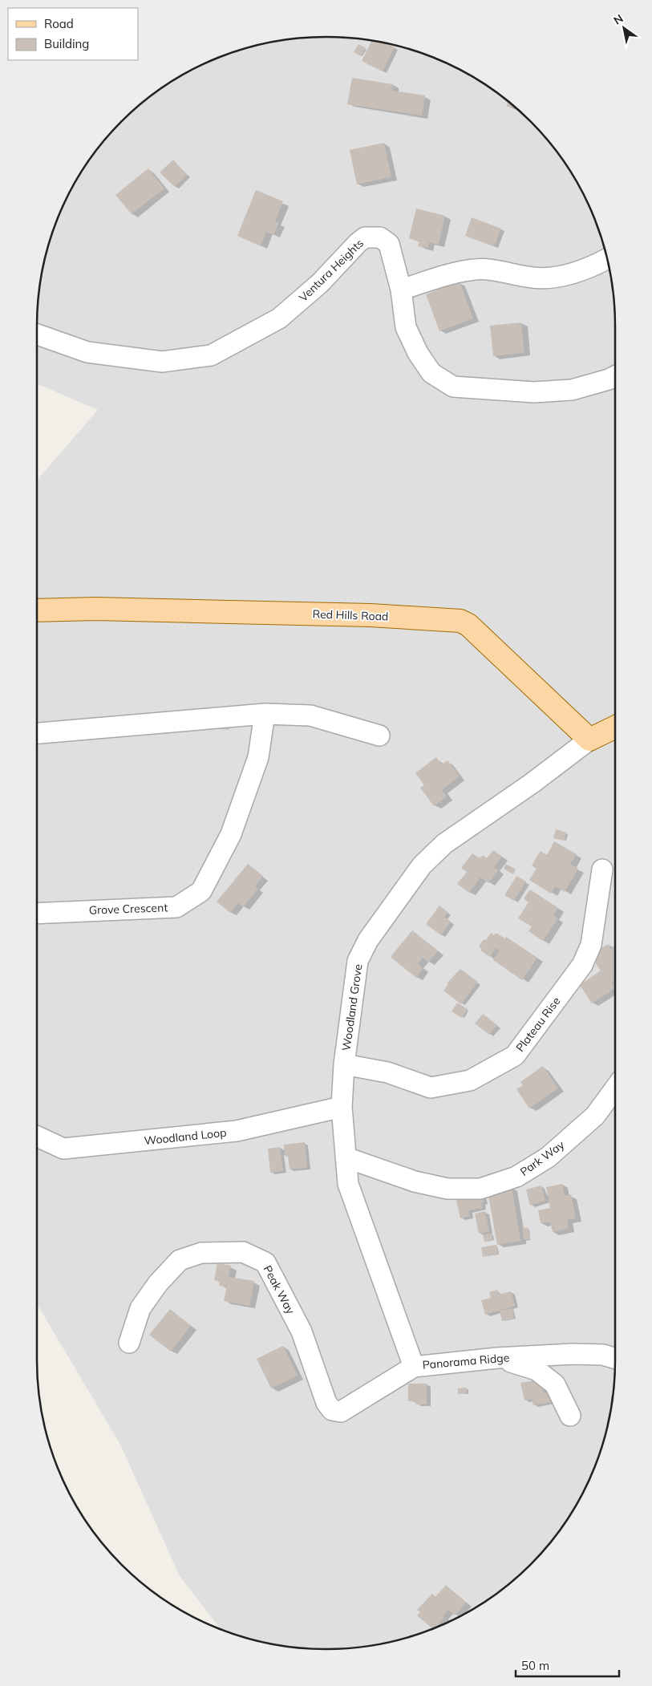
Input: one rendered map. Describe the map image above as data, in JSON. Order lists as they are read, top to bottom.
{
  "streets": {
    "main road": ["Red Hills Road"],
    "street": [
      "Ventura Heights",
      "Grove Crescent",
      "Woodland Grove",
      "Plateau Rise",
      "Woodland Loop",
      "Park Way",
      "Peak Way",
      "Panorama Ridge"
    ]
  },
  "crossings": [
    ["Red Hills Road", "Woodland Grove"],
    ["Woodland Grove", "Plateau Rise"],
    ["Woodland Grove", "Woodland Loop"],
    ["Woodland Grove", "Park Way"],
    ["Woodland Grove", "Panorama Ridge"],
    ["Peak Way", "Panorama Ridge"]
  ],
  "legend": ["Road", "Building"],
  "scale_bar": "50 m",
  "north": "top left"
}
